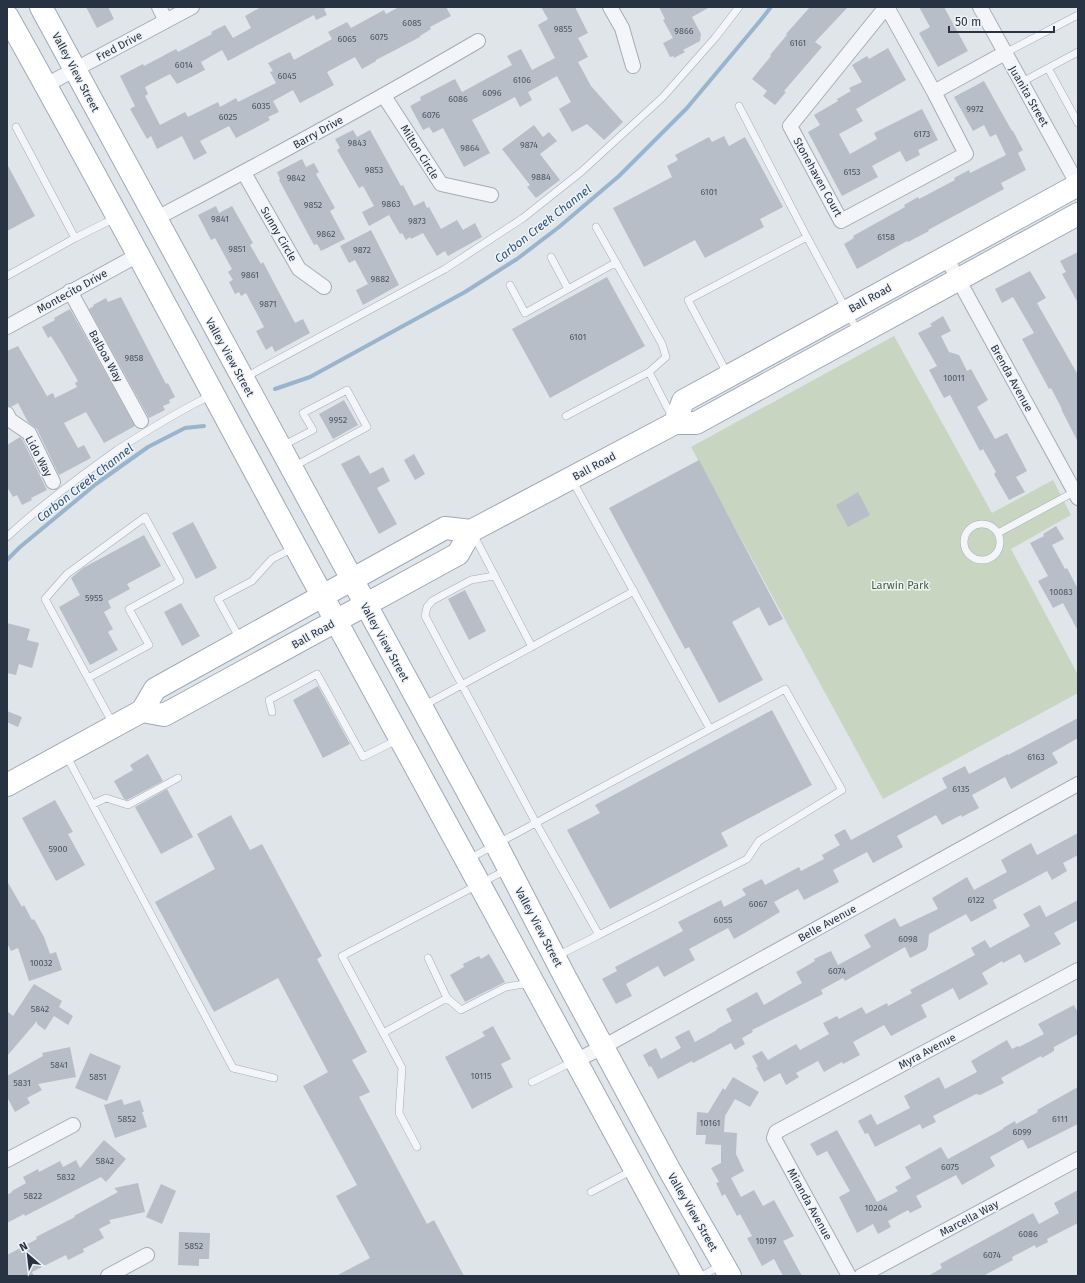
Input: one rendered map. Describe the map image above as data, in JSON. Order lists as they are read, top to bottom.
{
  "streets": {
    "main road": ["Valley View Street", "Ball Road"],
    "street": [
      "Fred Drive",
      "Juanita Street",
      "Barry Drive",
      "Milton Circle",
      "Stonehaven Court",
      "Sunny Circle",
      "Montecito Drive",
      "Balboa Way",
      "Brenda Avenue",
      "Lido Way",
      "Belle Avenue",
      "Myra Avenue",
      "Miranda Avenue",
      "Marcella Way"
    ]
  },
  "crossings": [
    ["Fred Drive", "Valley View Street"],
    ["Valley View Street", "Barry Drive"],
    ["Valley View Street", "Ball Road"],
    ["Valley View Street", "Belle Avenue"],
    ["Juanita Street", "Ball Road"],
    ["Barry Drive", "Milton Circle"],
    ["Barry Drive", "Sunny Circle"],
    ["Montecito Drive", "Balboa Way"],
    ["Ball Road", "Brenda Avenue"],
    ["Myra Avenue", "Miranda Avenue"]
  ],
  "water": ["Carbon Creek Channel"],
  "parks": ["Larwin Park"],
  "house_numbers": [
    "6085",
    "9855",
    "9866",
    "6075",
    "6065",
    "6161",
    "6014",
    "6045",
    "6106",
    "6096",
    "6086",
    "6035",
    "9972",
    "6076",
    "6025",
    "6173",
    "9843",
    "9874",
    "9864",
    "9853",
    "6153",
    "9884",
    "9842",
    "6101",
    "9863",
    "9852",
    "9841",
    "9873",
    "9862",
    "6158",
    "9851",
    "9872",
    "9861",
    "9882",
    "9871",
    "6101",
    "9858",
    "10011",
    "9952",
    "10083",
    "5955",
    "6163",
    "6135",
    "5900",
    "6122",
    "6067",
    "6055",
    "6098",
    "10032",
    "6074",
    "5842",
    "5841",
    "10115",
    "5851",
    "5831",
    "5852",
    "6111",
    "10161",
    "6099",
    "5842",
    "6075",
    "5832",
    "5822",
    "10204",
    "6086",
    "10197",
    "5852",
    "6074"
  ],
  "scale_bar": "50 m",
  "north": "top left"
}
